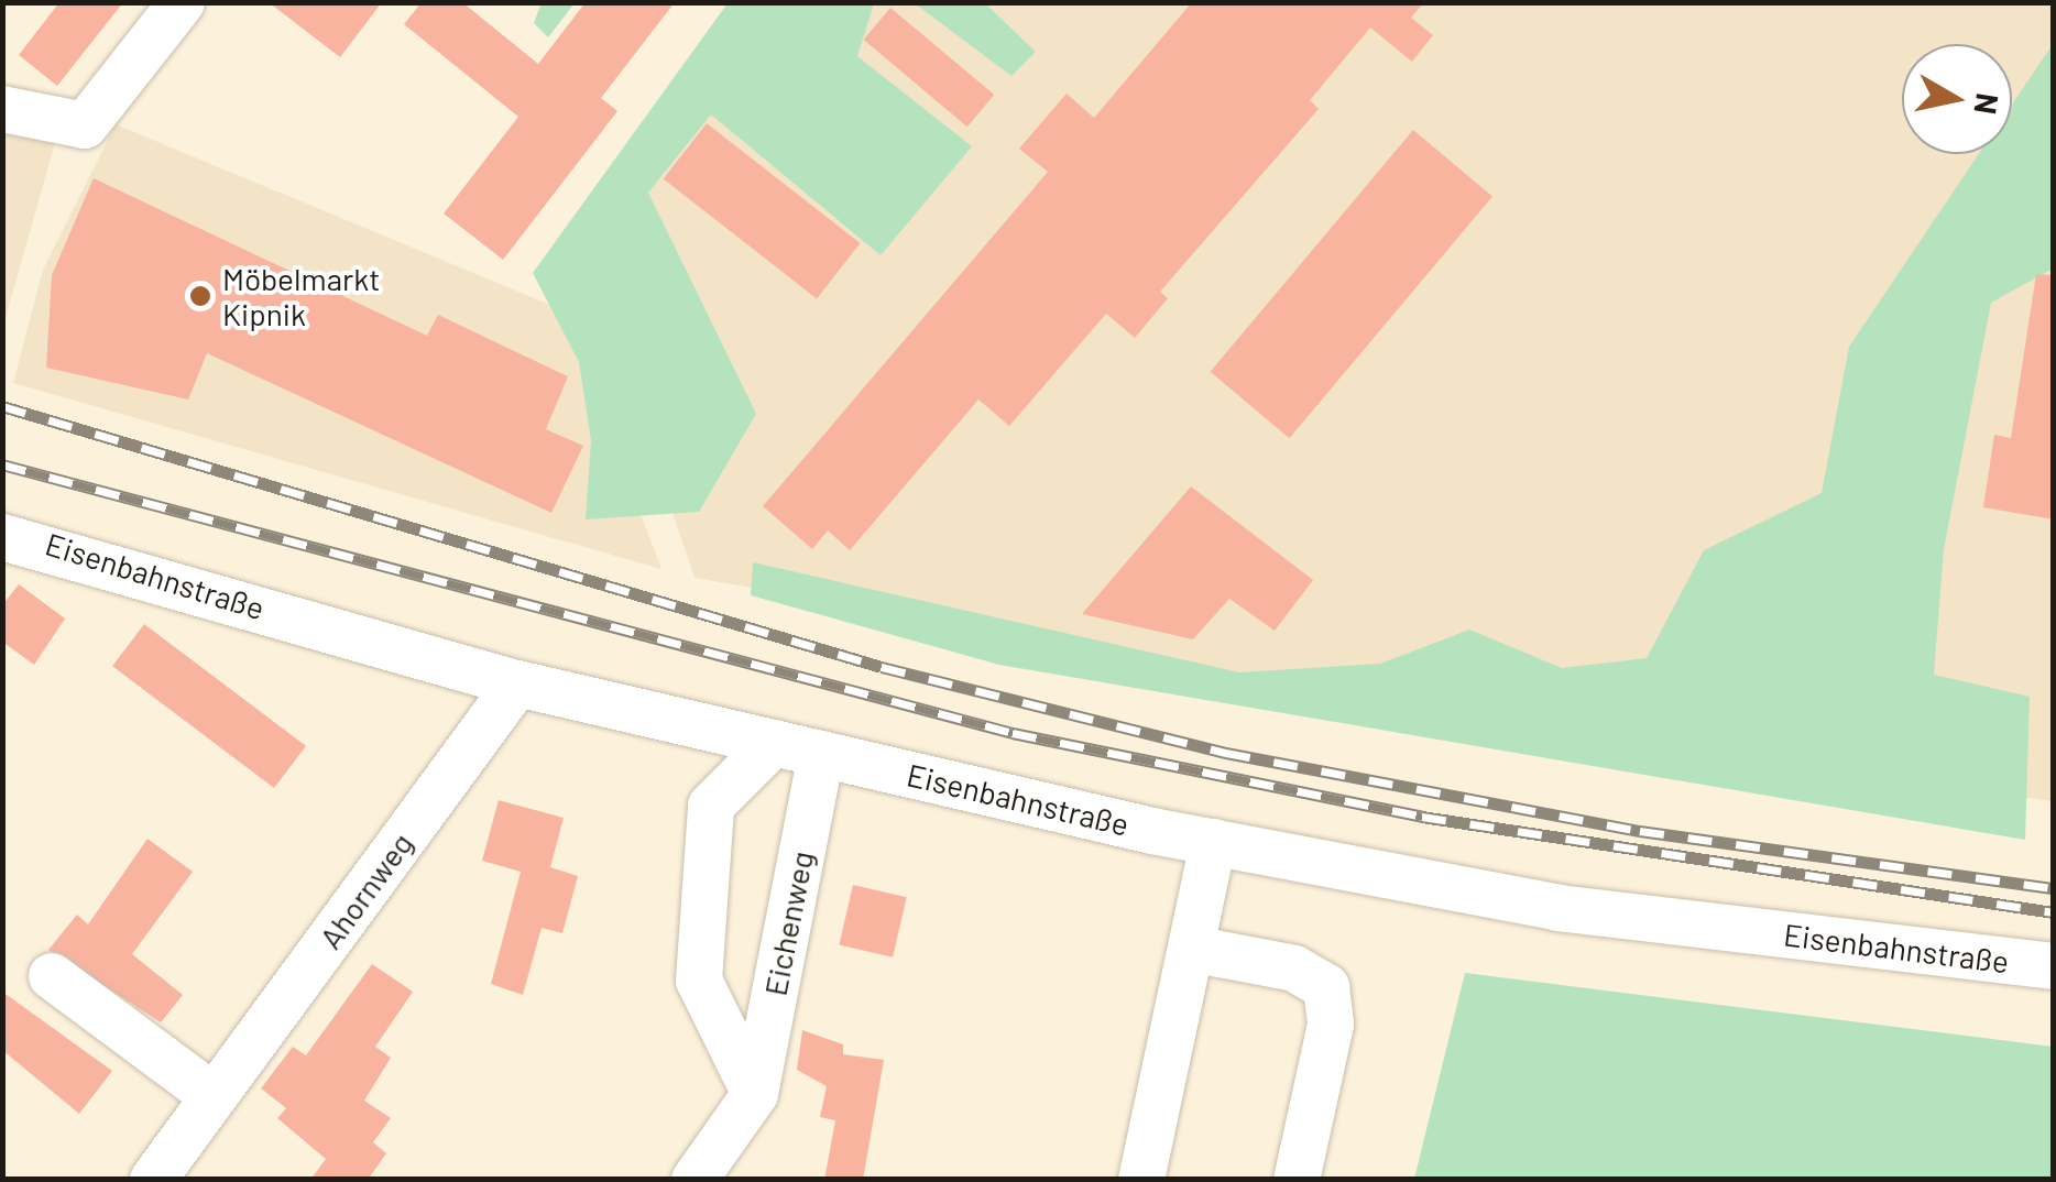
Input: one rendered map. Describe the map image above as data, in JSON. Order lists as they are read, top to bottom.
{
  "streets": {
    "street": ["Eisenbahnstraße", "Ahornweg", "Eichenweg"]
  },
  "crossings": [
    ["Eisenbahnstraße", "Ahornweg"],
    ["Eisenbahnstraße", "Eichenweg"]
  ],
  "places": ["Möbelmarkt Kipnik"],
  "north": "right"
}
